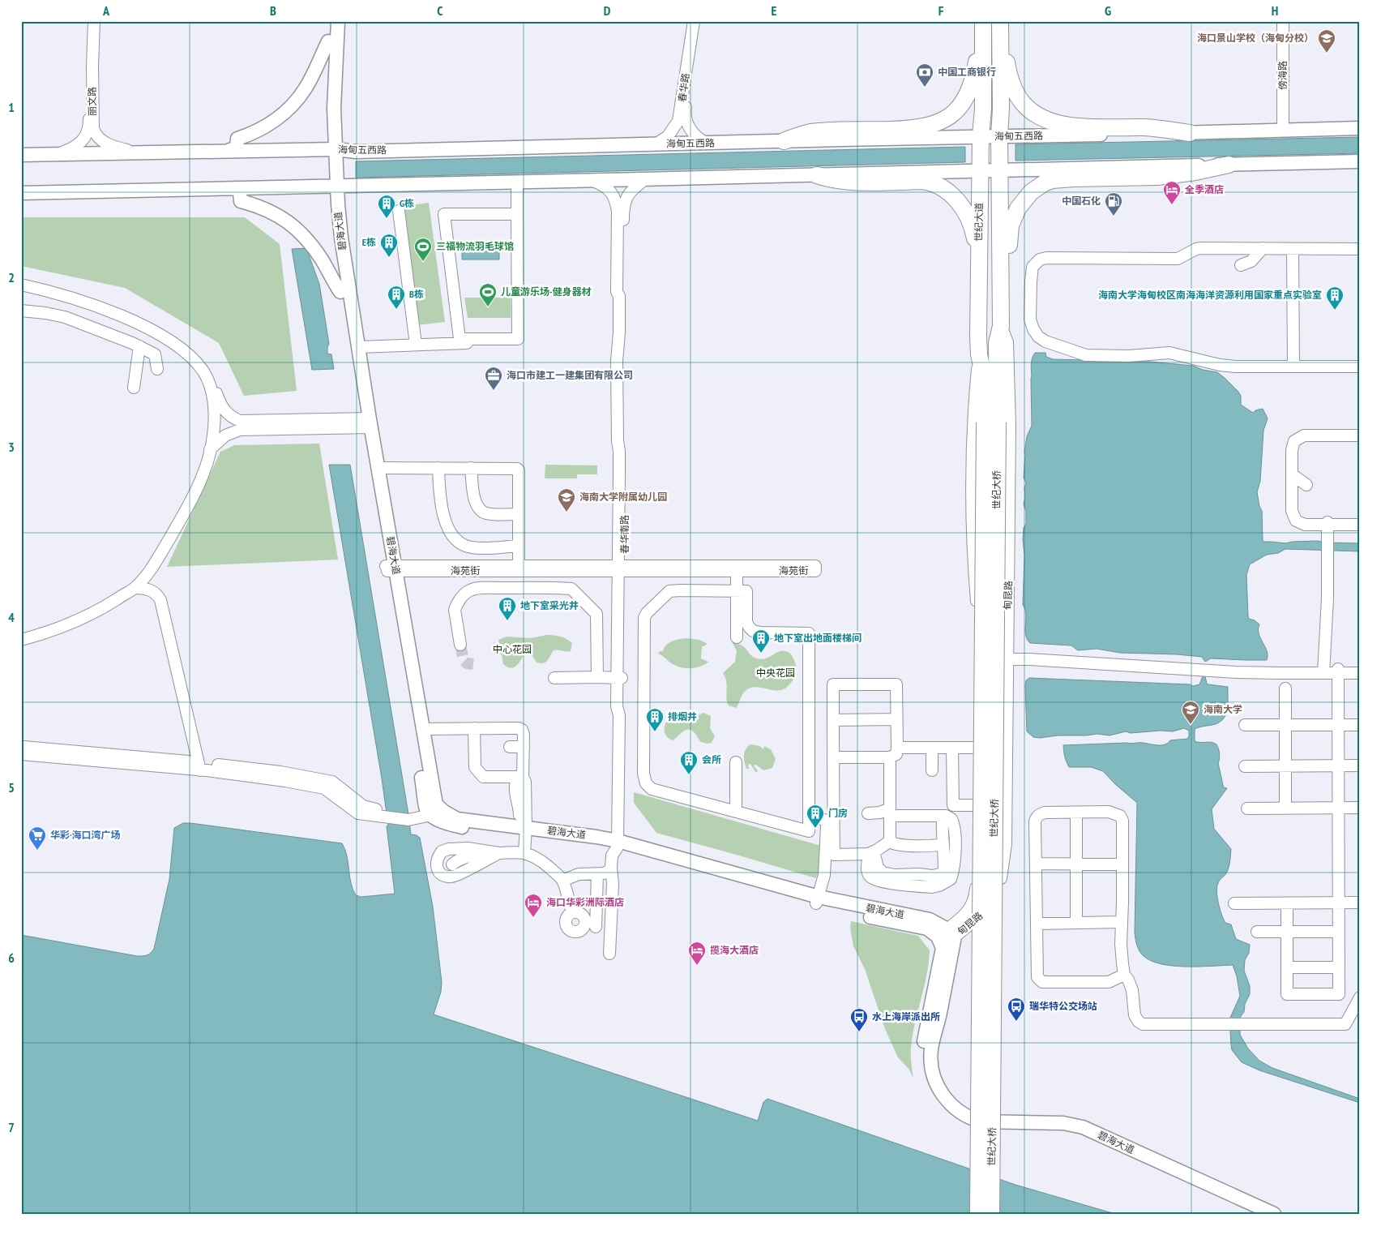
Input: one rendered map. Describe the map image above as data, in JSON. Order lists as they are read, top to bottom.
{
  "streets": {
    "highway": ["世纪大道", "世纪大桥"],
    "main road": ["海甸五西路", "碧海大道"],
    "street": [
      "傍海路",
      "春华路",
      "丽文路",
      "春华南路",
      "海苑街",
      "甸昆路"
    ]
  },
  "crossings": [
    ["傍海路", "海甸五西路"],
    ["春华路", "海甸五西路"],
    ["丽文路", "海甸五西路"],
    ["海甸五西路", "世纪大道"],
    ["海甸五西路", "碧海大道"],
    ["世纪大道", "世纪大桥"],
    ["世纪大道", "甸昆路"],
    ["碧海大道", "春华南路"],
    ["碧海大道", "海苑街"],
    ["碧海大道", "甸昆路"],
    ["春华南路", "海苑街"]
  ],
  "parks": ["中心花园", "中央花园"],
  "places": {
    "school or university": ["海口景山学校（海甸分校）", "海南大学附属幼儿园", "海南大学"],
    "bank": ["中国工商银行"],
    "hotel": ["全季酒店", "海口华彩洲际酒店", "揽海大酒店"],
    "fuel station": ["中国石化"],
    "building": [
      "G栋",
      "E栋",
      "B栋",
      "海南大学海甸校区南海海洋资源利用国家重点实验室",
      "地下室采光井",
      "地下室出地面楼梯间",
      "排烟井",
      "会所",
      "门房"
    ],
    "sports": ["三福物流羽毛球馆", "儿童游乐场-健身器材"],
    "office": ["海口市建工一建集团有限公司"],
    "supermarket": ["华彩·海口湾广场"],
    "bus stop": ["瑞华特公交场站", "水上海岸派出所"]
  },
  "grid": {
    "columns": [
      "A",
      "B",
      "C",
      "D",
      "E",
      "F",
      "G",
      "H"
    ],
    "rows": [
      "1",
      "2",
      "3",
      "4",
      "5",
      "6",
      "7"
    ]
  }
}
